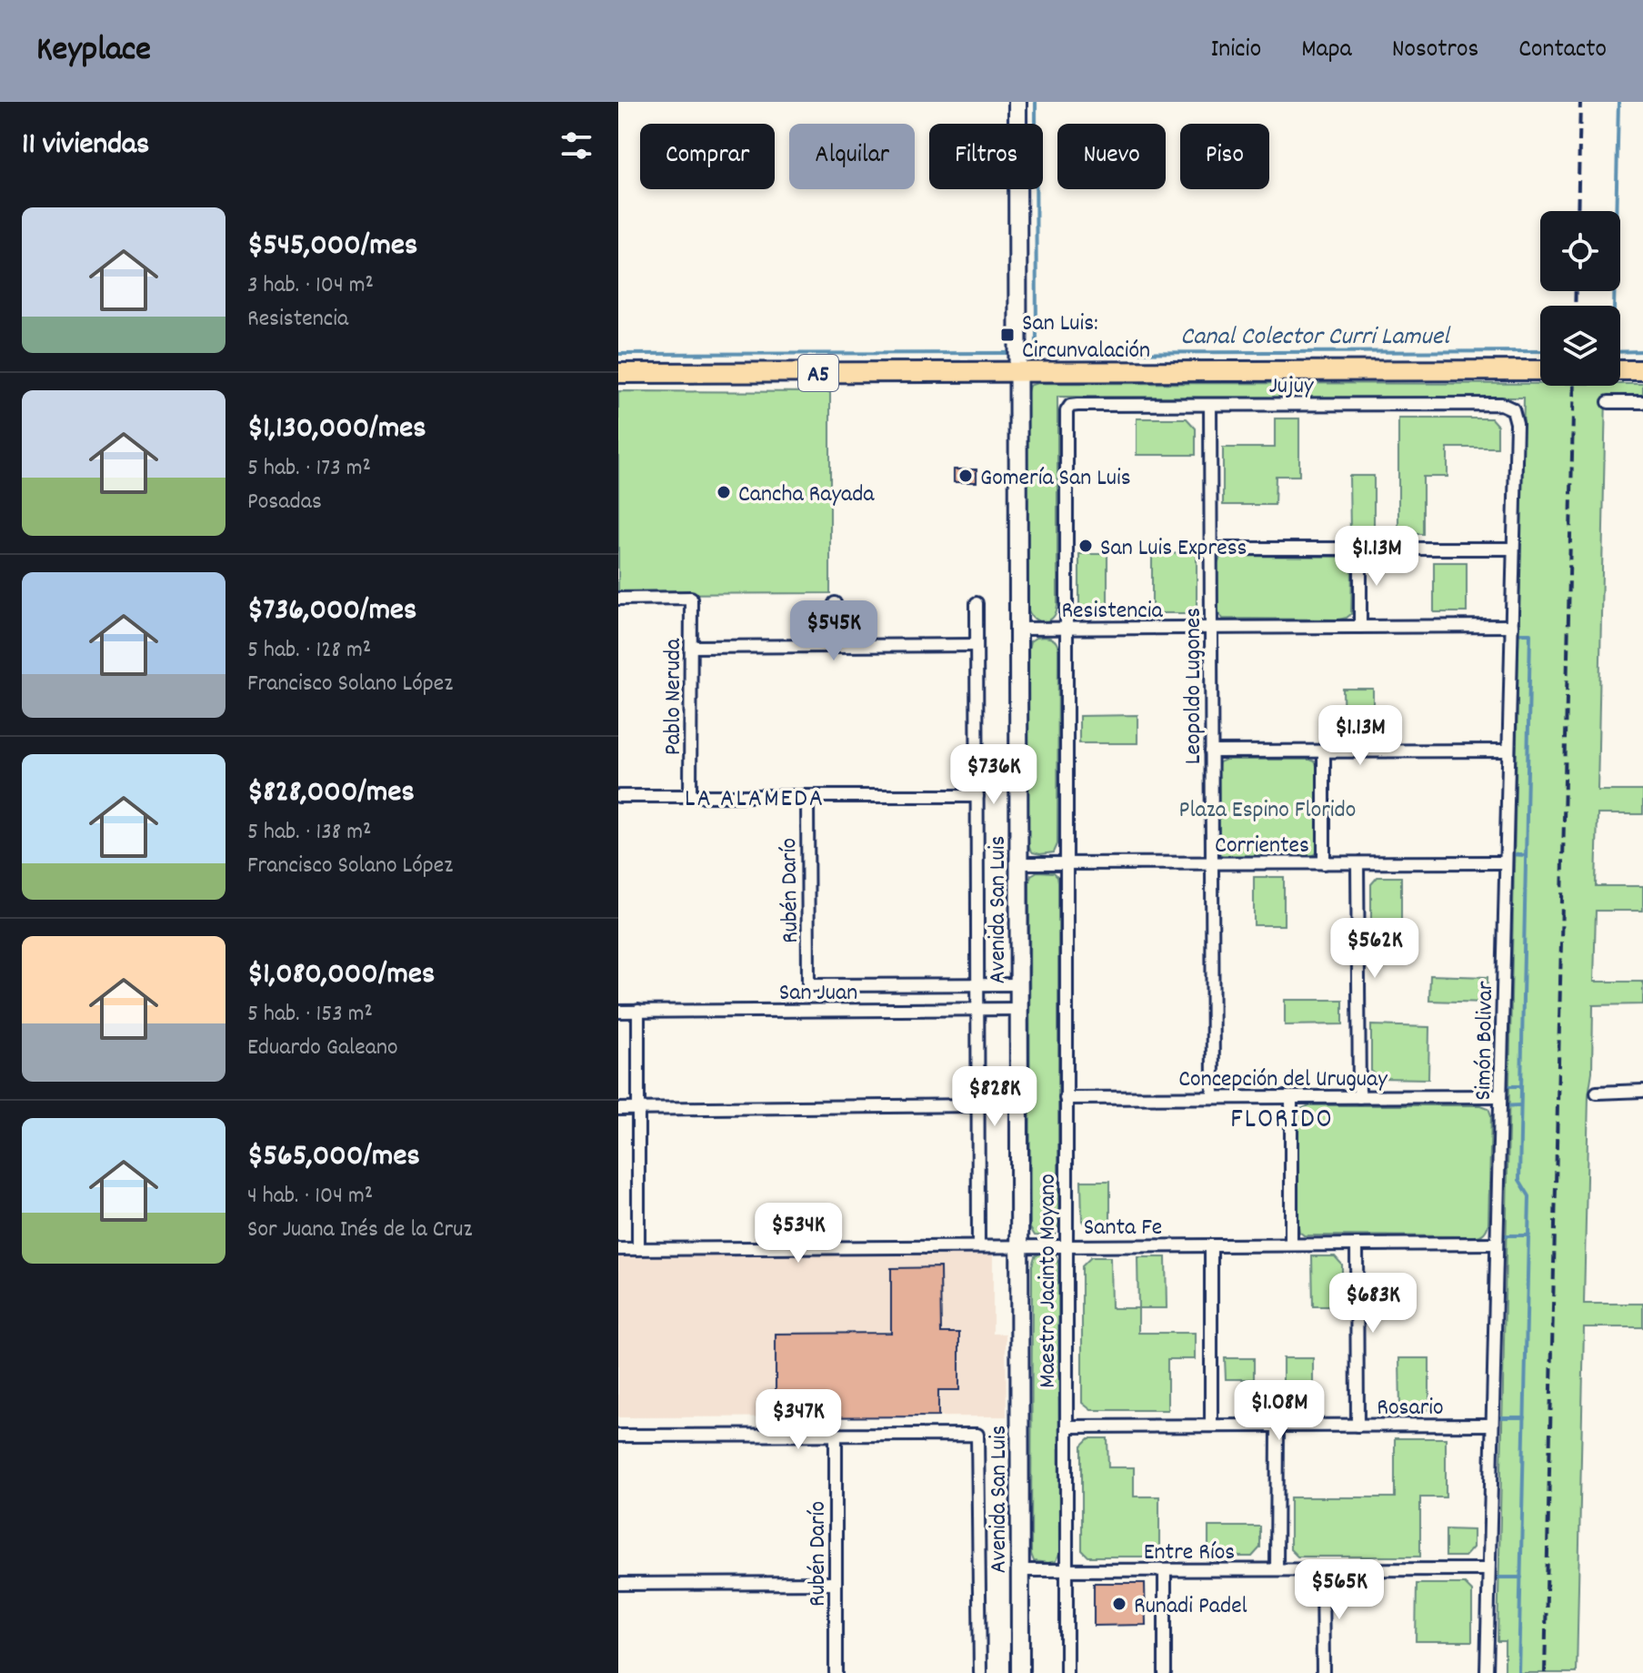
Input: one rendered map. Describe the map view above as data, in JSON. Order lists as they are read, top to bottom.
{
  "streets": {
    "main road": ["A5", "Avenida San Luis"],
    "street": [
      "Jujuy",
      "Resistencia",
      "Leopoldo Lugones",
      "Pablo Neruda",
      "Corrientes",
      "Rubén Darío",
      "San Juan",
      "Simón Bolivar",
      "Concepción del Uruguay",
      "Santa Fe",
      "Maestro Jacinto Moyano",
      "Rosario",
      "Entre Ríos"
    ]
  },
  "crossings": [
    ["A5", "Avenida San Luis"],
    ["Jujuy", "Leopoldo Lugones"],
    ["Jujuy", "Simón Bolivar"],
    ["Jujuy", "Maestro Jacinto Moyano"],
    ["Resistencia", "Leopoldo Lugones"],
    ["Resistencia", "Avenida San Luis"],
    ["Resistencia", "Simón Bolivar"],
    ["Resistencia", "Maestro Jacinto Moyano"],
    ["Leopoldo Lugones", "Corrientes"],
    ["Leopoldo Lugones", "Concepción del Uruguay"],
    ["Corrientes", "Avenida San Luis"],
    ["Corrientes", "Simón Bolivar"],
    ["Corrientes", "Maestro Jacinto Moyano"],
    ["Rubén Darío", "San Juan"],
    ["Avenida San Luis", "San Juan"],
    ["Avenida San Luis", "Santa Fe"],
    ["Avenida San Luis", "Entre Ríos"],
    ["Simón Bolivar", "Concepción del Uruguay"],
    ["Simón Bolivar", "Santa Fe"],
    ["Simón Bolivar", "Rosario"],
    ["Simón Bolivar", "Entre Ríos"],
    ["Concepción del Uruguay", "Maestro Jacinto Moyano"],
    ["Santa Fe", "Maestro Jacinto Moyano"],
    ["Maestro Jacinto Moyano", "Rosario"],
    ["Maestro Jacinto Moyano", "Entre Ríos"]
  ],
  "districts": ["LA ALAMEDA", "FLORIDO"],
  "water": ["Canal Colector Curri Lamuel"],
  "parks": ["Plaza Espino Florido"],
  "places": {
    "transit": ["San Luis: Circunvalación"],
    "other": [
      "Gomería San Luis",
      "Cancha Rayada",
      "San Luis Express",
      "Runadi Padel"
    ]
  },
  "page": {
    "header": "Keyplace",
    "nav": [
      "Inicio",
      "Mapa",
      "Nosotros",
      "Contacto"
    ],
    "heading": "11 viviendas",
    "chip": [
      "Comprar",
      "Alquilar",
      "Filtros",
      "Nuevo",
      "Piso"
    ],
    "list": [
      {
        "name": "$545,000/mes",
        "note": "3 hab. · 104 m² · Resistencia"
      },
      {
        "name": "$1,130,000/mes",
        "note": "5 hab. · 173 m² · Posadas"
      },
      {
        "name": "$736,000/mes",
        "note": "5 hab. · 128 m² · Francisco Solano López"
      },
      {
        "name": "$828,000/mes",
        "note": "5 hab. · 138 m² · Francisco Solano López"
      },
      {
        "name": "$1,080,000/mes",
        "note": "5 hab. · 153 m² · Eduardo Galeano"
      },
      {
        "name": "$565,000/mes",
        "note": "4 hab. · 104 m² · Sor Juana Inés de la Cruz"
      }
    ],
    "price": [
      "$1.13M",
      "$545K",
      "$1.13M",
      "$736K",
      "$562K",
      "$828K",
      "$534K",
      "$683K",
      "$1.08M",
      "$347K",
      "$565K"
    ]
  }
}
